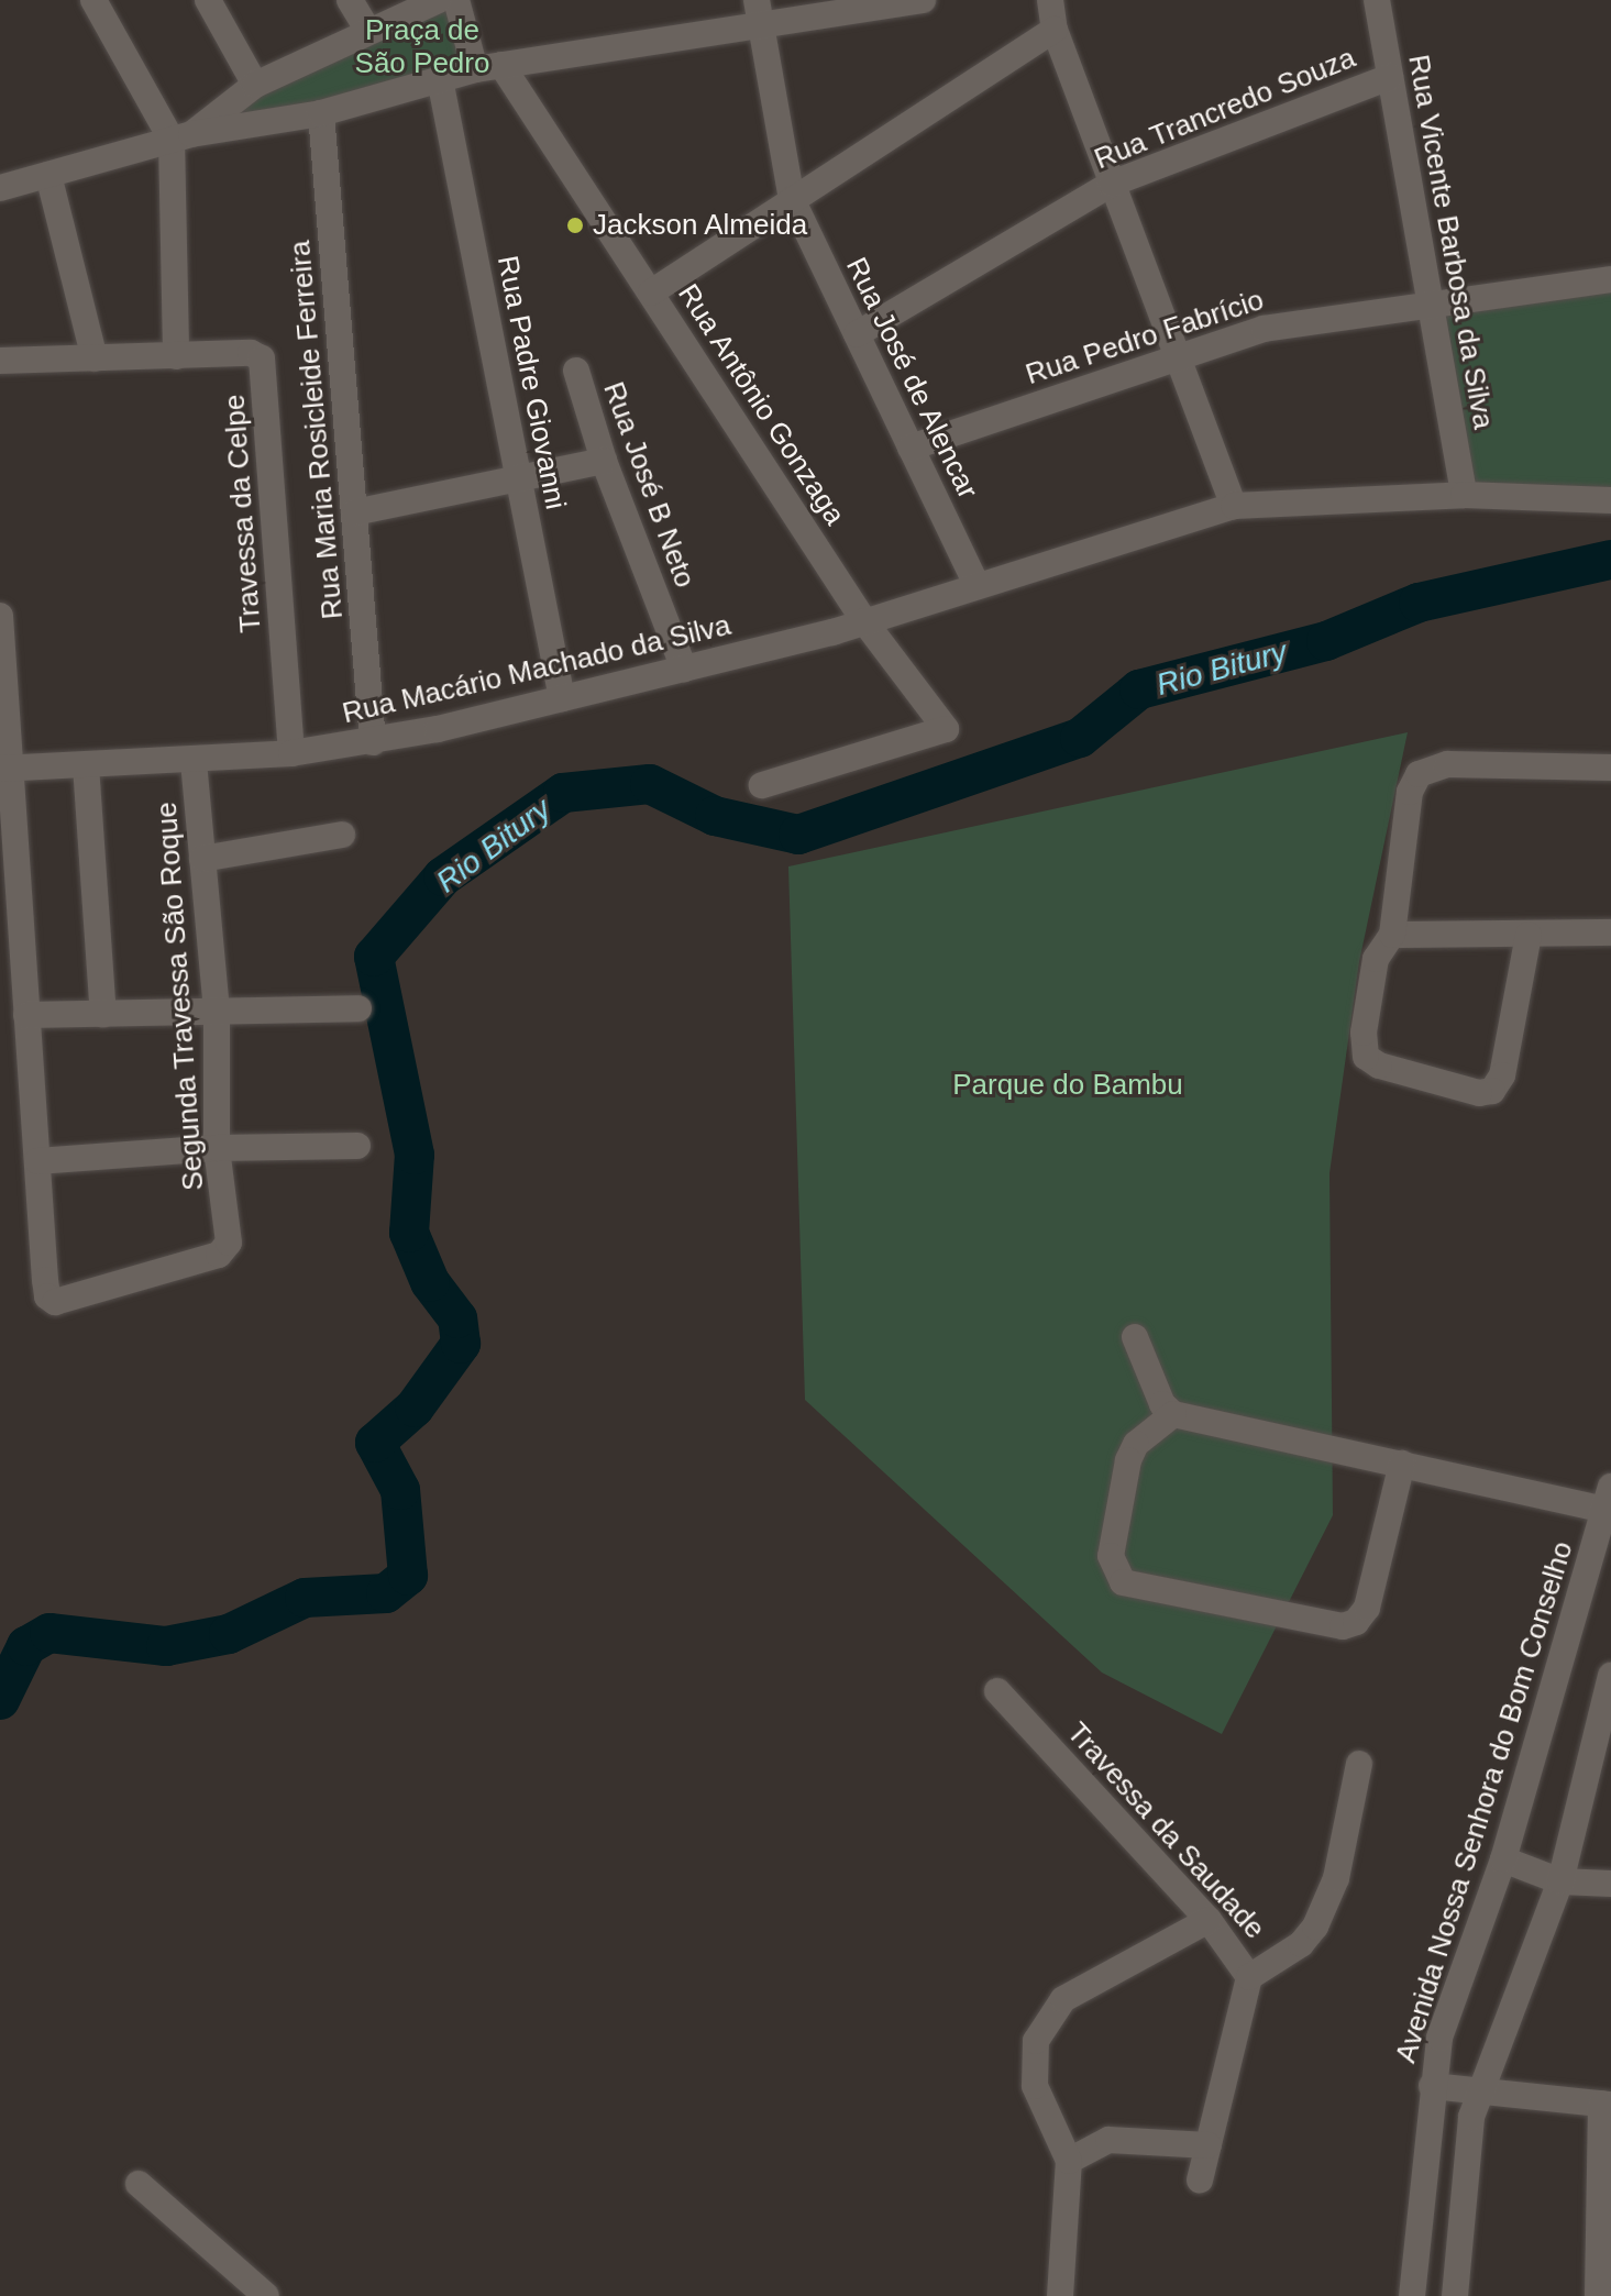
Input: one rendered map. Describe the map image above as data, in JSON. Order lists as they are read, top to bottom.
{
  "streets": {
    "street": [
      "Rua Trancredo Souza",
      "Rua Vicente Barbosa da Silva",
      "Rua Pedro Fabrício",
      "Rua José de Alencar",
      "Rua Padre Giovanni",
      "Rua Antônio Gonzaga",
      "Rua Maria Rosicleide Ferreira",
      "Rua José B Neto",
      "Travessa da Celpe",
      "Rua Macário Machado da Silva",
      "Segunda Travessa São Roque",
      "Avenida Nossa Senhora do Bom Conselho",
      "Travessa da Saudade"
    ]
  },
  "crossings": [
    ["Rua Trancredo Souza", "Rua Vicente Barbosa da Silva"],
    ["Rua Trancredo Souza", "Rua José de Alencar"],
    ["Rua Vicente Barbosa da Silva", "Rua Pedro Fabrício"],
    ["Rua Vicente Barbosa da Silva", "Rua Macário Machado da Silva"],
    ["Rua Pedro Fabrício", "Rua José de Alencar"],
    ["Rua José de Alencar", "Rua Macário Machado da Silva"],
    ["Rua Padre Giovanni", "Rua Macário Machado da Silva"],
    ["Rua Antônio Gonzaga", "Rua Macário Machado da Silva"],
    ["Rua Maria Rosicleide Ferreira", "Rua Macário Machado da Silva"],
    ["Rua José B Neto", "Rua Macário Machado da Silva"],
    ["Travessa da Celpe", "Rua Macário Machado da Silva"],
    ["Rua Macário Machado da Silva", "Segunda Travessa São Roque"]
  ],
  "water": ["Rio Bitury"],
  "parks": ["Praça de São Pedro", "Parque do Bambu"],
  "places": ["Jackson Almeida"]
}
